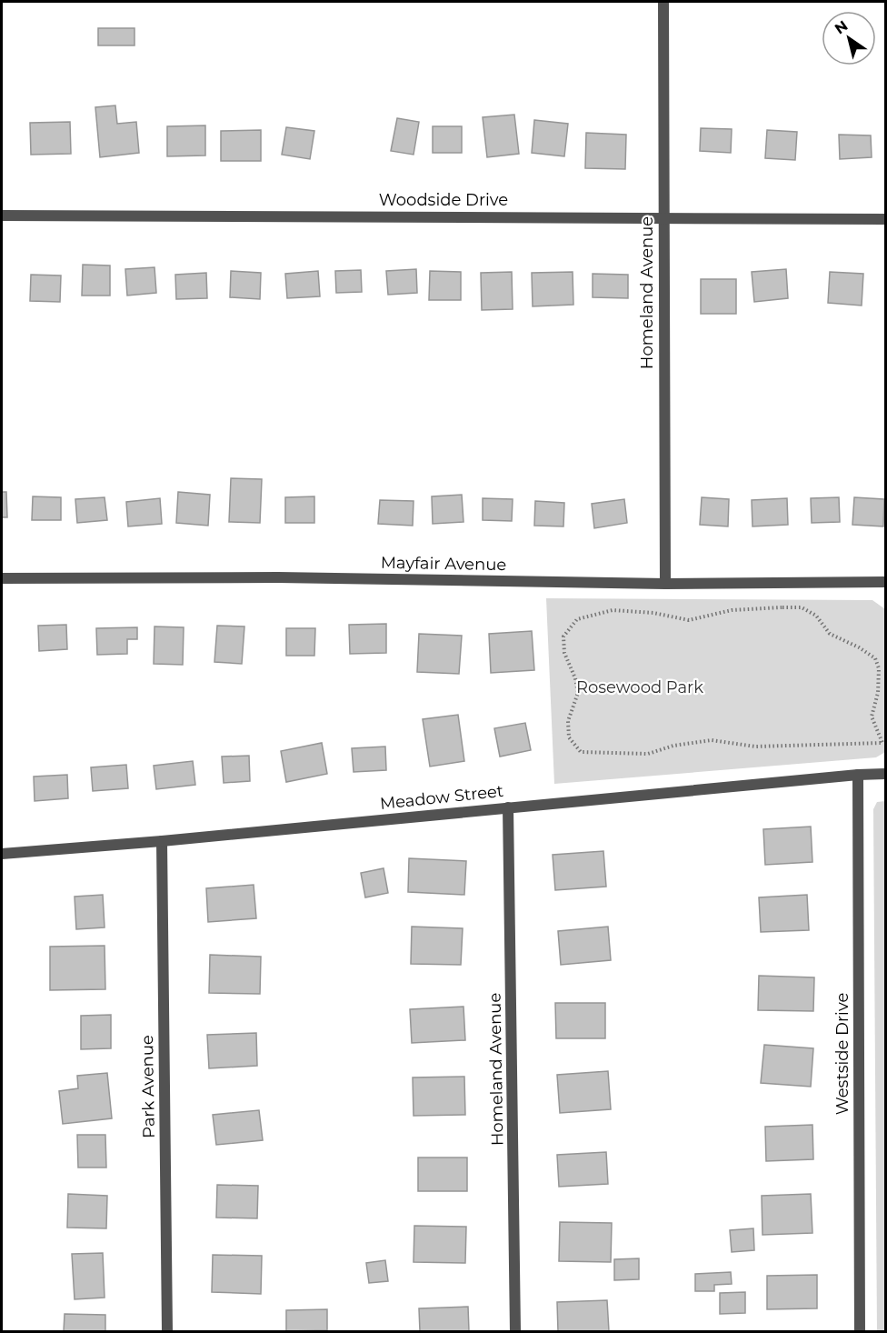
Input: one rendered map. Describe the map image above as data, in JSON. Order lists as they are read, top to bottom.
{
  "streets": {
    "street": [
      "Woodside Drive",
      "Homeland Avenue",
      "Mayfair Avenue",
      "Meadow Street",
      "Westside Drive",
      "Park Avenue"
    ]
  },
  "crossings": [
    ["Woodside Drive", "Homeland Avenue"],
    ["Homeland Avenue", "Mayfair Avenue"],
    ["Homeland Avenue", "Meadow Street"],
    ["Meadow Street", "Westside Drive"],
    ["Meadow Street", "Park Avenue"]
  ],
  "parks": ["Rosewood Park"],
  "north": "top left"
}
